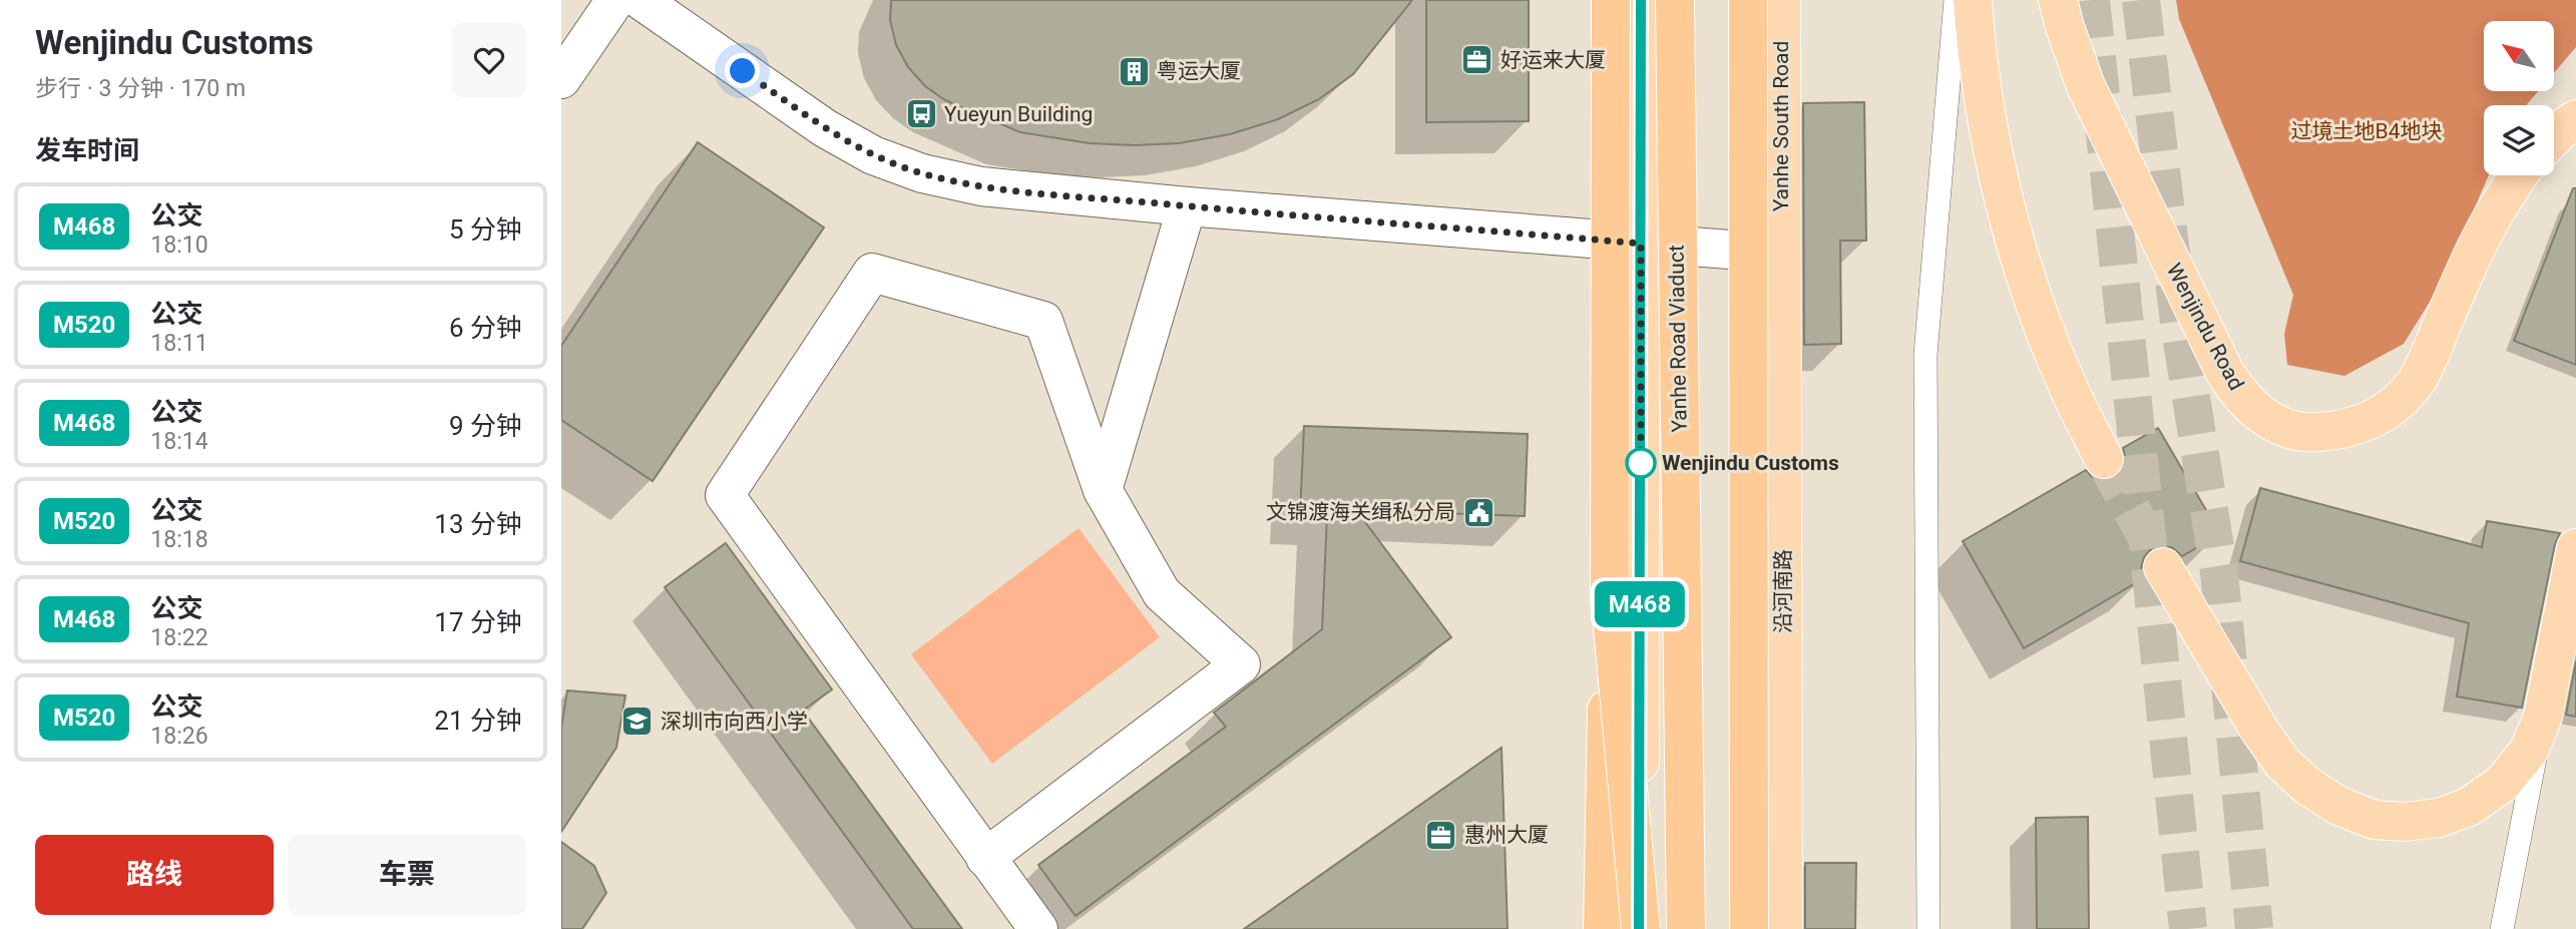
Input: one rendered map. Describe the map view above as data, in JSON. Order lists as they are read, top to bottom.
{
  "streets": {
    "highway": ["Yanhe Road Viaduct"],
    "main road": ["Yanhe South Road", "Wenjindu Road", "沿河南路"]
  },
  "crossings": [
    ["Yanhe South Road", "沿河南路"]
  ],
  "parks": ["过境土地B4地块"],
  "places": {
    "office": ["好运来大厦", "惠州大厦"],
    "building": ["粤运大厦"],
    "bus stop": ["Yueyun Building"],
    "other": ["Wenjindu Customs"],
    "public building": ["文锦渡海关缉私分局"],
    "school or university": ["深圳市向西小学"]
  },
  "lines": ["bus line M468"],
  "north": "top left",
  "page": {
    "heading": [
      ["Wenjindu Customs", "步行 · 3 分钟 · 170 m"],
      "发车时间"
    ],
    "on_map": "M468",
    "list": [
      {
        "mark": "M468",
        "name": "公交",
        "note": "18:10",
        "value": "5 分钟"
      },
      {
        "mark": "M520",
        "name": "公交",
        "note": "18:11",
        "value": "6 分钟"
      },
      {
        "mark": "M468",
        "name": "公交",
        "note": "18:14",
        "value": "9 分钟"
      },
      {
        "mark": "M520",
        "name": "公交",
        "note": "18:18",
        "value": "13 分钟"
      },
      {
        "mark": "M468",
        "name": "公交",
        "note": "18:22",
        "value": "17 分钟"
      },
      {
        "mark": "M520",
        "name": "公交",
        "note": "18:26",
        "value": "21 分钟"
      }
    ],
    "buttons": ["路线", "车票"]
  }
}
